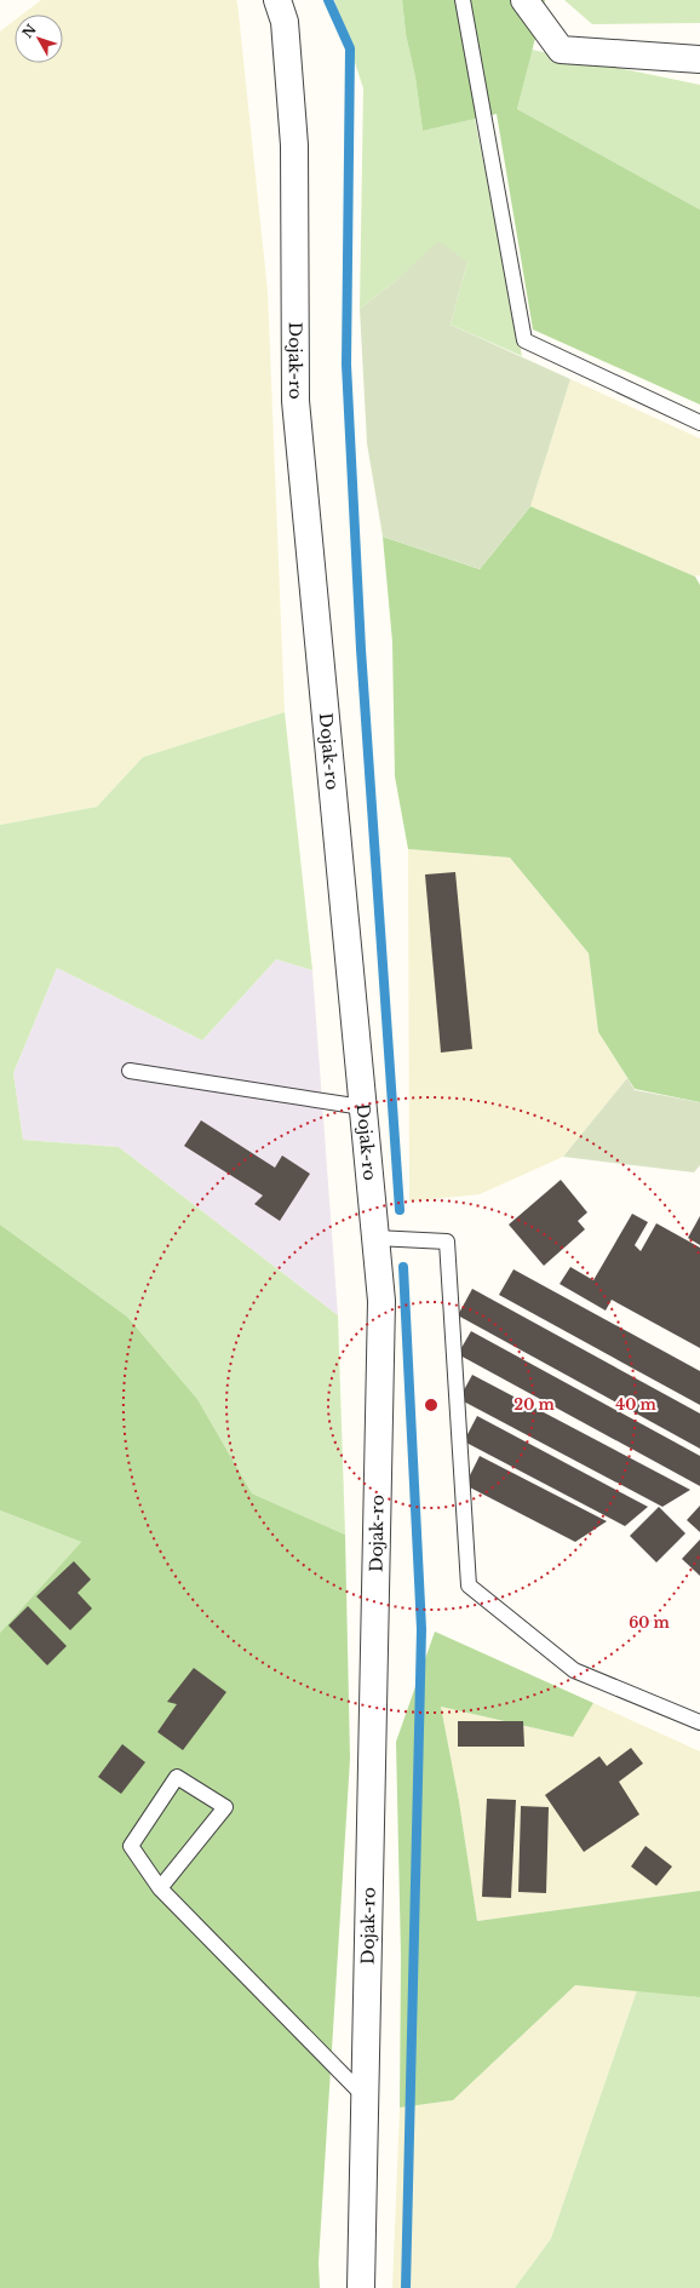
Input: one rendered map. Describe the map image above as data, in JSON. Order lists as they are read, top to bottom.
{
  "streets": {
    "street": ["Dojak-ro"]
  },
  "north": "top left",
  "rings": ["20 m", "40 m", "60 m"]
}
